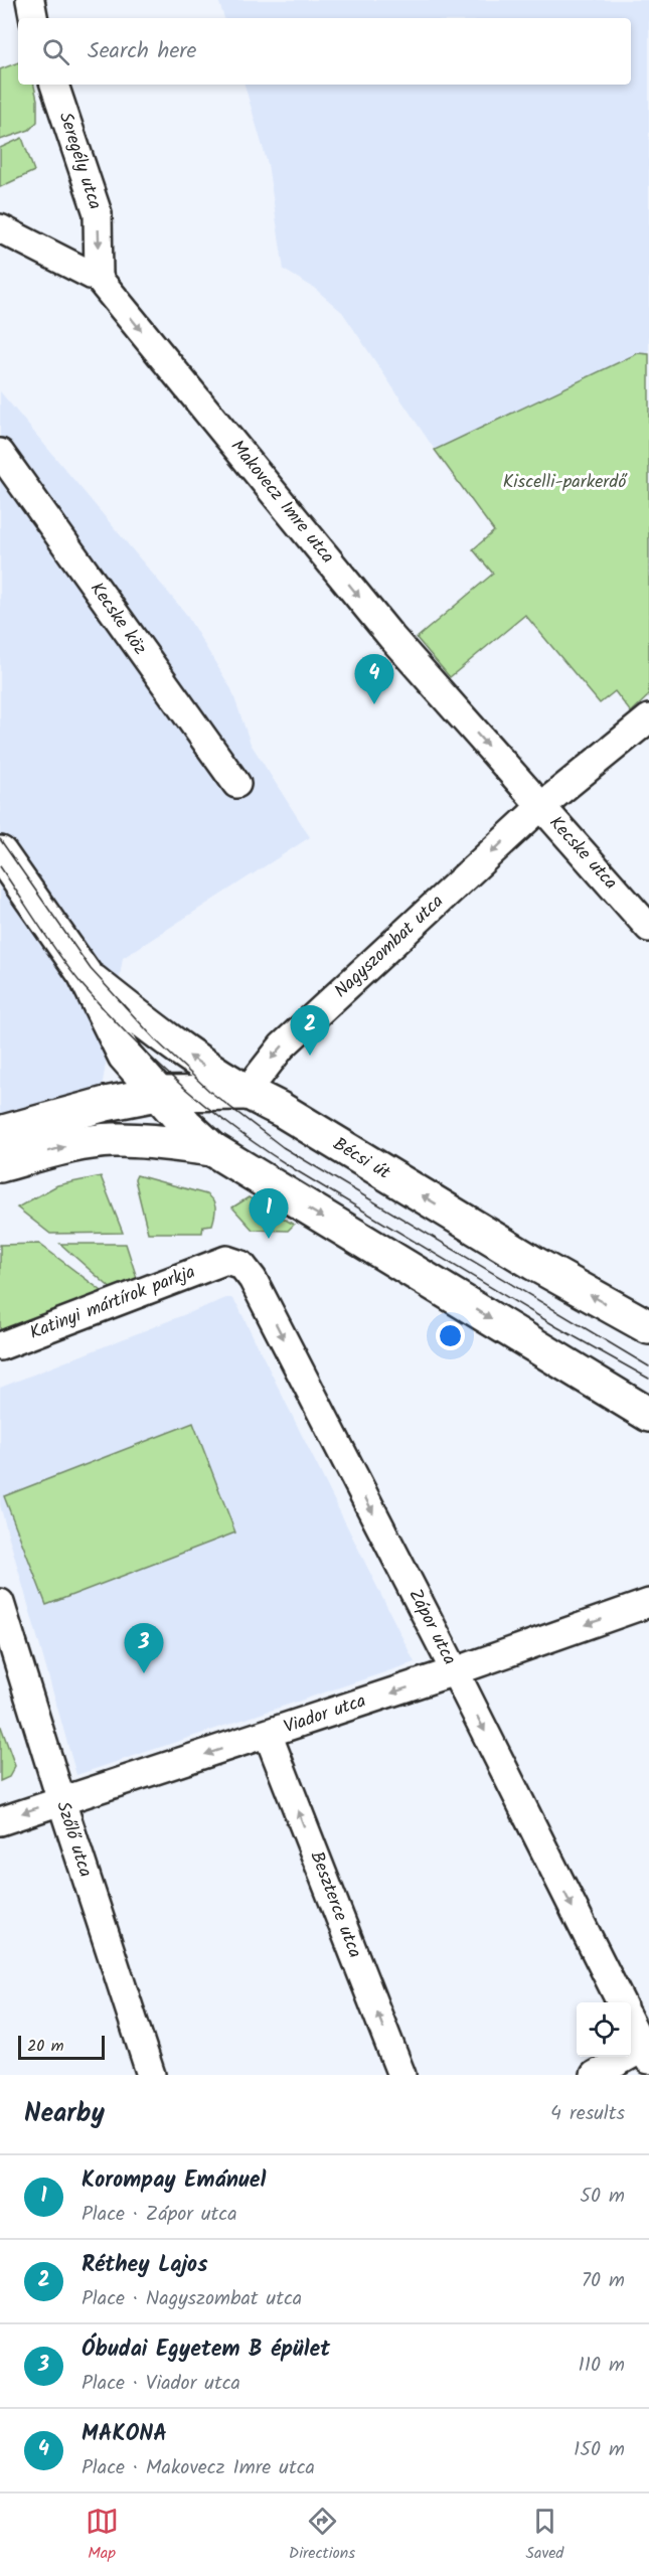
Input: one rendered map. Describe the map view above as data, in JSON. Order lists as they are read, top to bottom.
{
  "streets": {
    "main road": ["Bécsi út"],
    "street": [
      "Seregély utca",
      "Makovecz Imre utca",
      "Kecske köz",
      "Kecske utca",
      "Nagyszombat utca",
      "Katinyi mártírok parkja",
      "Zápor utca",
      "Viador utca",
      "Szőlő utca",
      "Beszterce utca"
    ]
  },
  "crossings": [
    ["Seregély utca", "Makovecz Imre utca"],
    ["Makovecz Imre utca", "Kecske utca"],
    ["Makovecz Imre utca", "Nagyszombat utca"],
    ["Kecske utca", "Nagyszombat utca"],
    ["Nagyszombat utca", "Bécsi út"],
    ["Katinyi mártírok parkja", "Zápor utca"],
    ["Zápor utca", "Viador utca"],
    ["Viador utca", "Szőlő utca"],
    ["Viador utca", "Beszterce utca"]
  ],
  "one_way": [
    "Seregély utca",
    "Makovecz Imre utca",
    "Nagyszombat utca",
    "Zápor utca",
    "Viador utca",
    "Beszterce utca"
  ],
  "parks": ["Kiscelli-parkerdő"],
  "scale_bar": "20 m",
  "page": {
    "search": "Search here",
    "pins": [
      "4",
      "2",
      "1",
      "3"
    ],
    "scale": "20 m",
    "heading": ["Nearby", "4 results"],
    "list": [
      {
        "mark": "1",
        "name": "Korompay Emánuel",
        "note": "Place · Zápor utca",
        "value": "50 m"
      },
      {
        "mark": "2",
        "name": "Réthey Lajos",
        "note": "Place · Nagyszombat utca",
        "value": "70 m"
      },
      {
        "mark": "3",
        "name": "Óbudai Egyetem B épület",
        "note": "Place · Viador utca",
        "value": "110 m"
      },
      {
        "mark": "4",
        "name": "MAKONA",
        "note": "Place · Makovecz Imre utca",
        "value": "150 m"
      }
    ],
    "nav": ["Map", "Directions", "Saved"]
  }
}
